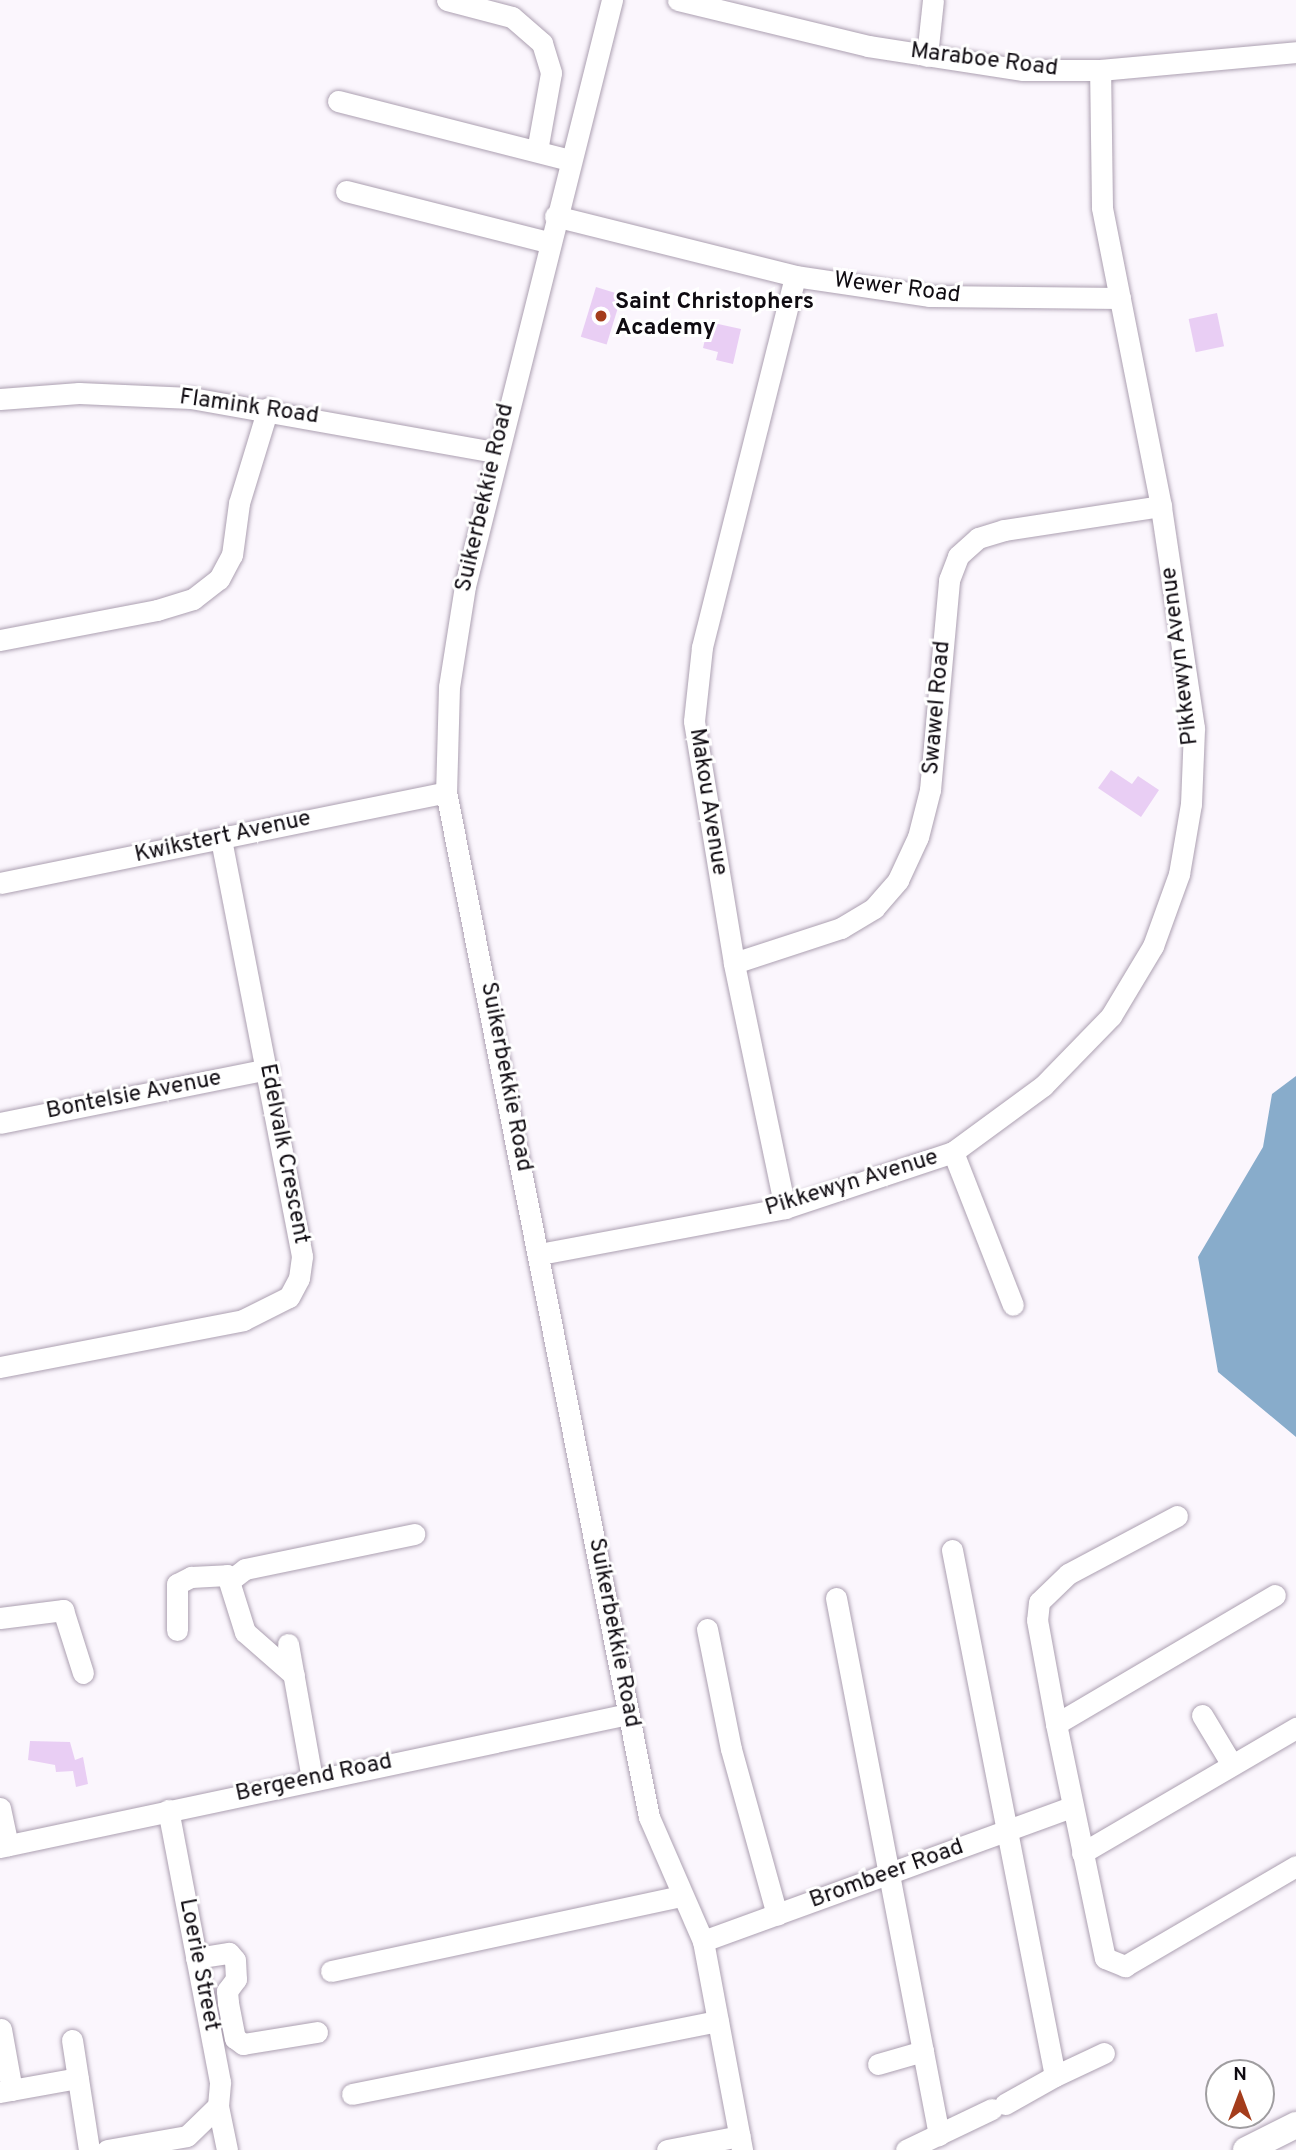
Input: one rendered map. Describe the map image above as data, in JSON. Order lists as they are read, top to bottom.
{
  "streets": {
    "street": [
      "Maraboe Road",
      "Wewer Road",
      "Flamink Road",
      "Suikerbekkie Road",
      "Pikkewyn Avenue",
      "Swawel Road",
      "Makou Avenue",
      "Kwikstert Avenue",
      "Bontelsie Avenue",
      "Edelvalk Crescent",
      "Bergeend Road",
      "Brombeer Road",
      "Loerie Street"
    ]
  },
  "crossings": [
    ["Maraboe Road", "Pikkewyn Avenue"],
    ["Wewer Road", "Suikerbekkie Road"],
    ["Wewer Road", "Pikkewyn Avenue"],
    ["Wewer Road", "Makou Avenue"],
    ["Flamink Road", "Suikerbekkie Road"],
    ["Suikerbekkie Road", "Pikkewyn Avenue"],
    ["Suikerbekkie Road", "Kwikstert Avenue"],
    ["Suikerbekkie Road", "Bergeend Road"],
    ["Suikerbekkie Road", "Brombeer Road"],
    ["Pikkewyn Avenue", "Swawel Road"],
    ["Pikkewyn Avenue", "Makou Avenue"],
    ["Swawel Road", "Makou Avenue"],
    ["Kwikstert Avenue", "Edelvalk Crescent"],
    ["Bontelsie Avenue", "Edelvalk Crescent"],
    ["Bergeend Road", "Loerie Street"]
  ],
  "places": ["Saint Christophers Academy"],
  "north": "top"
}
